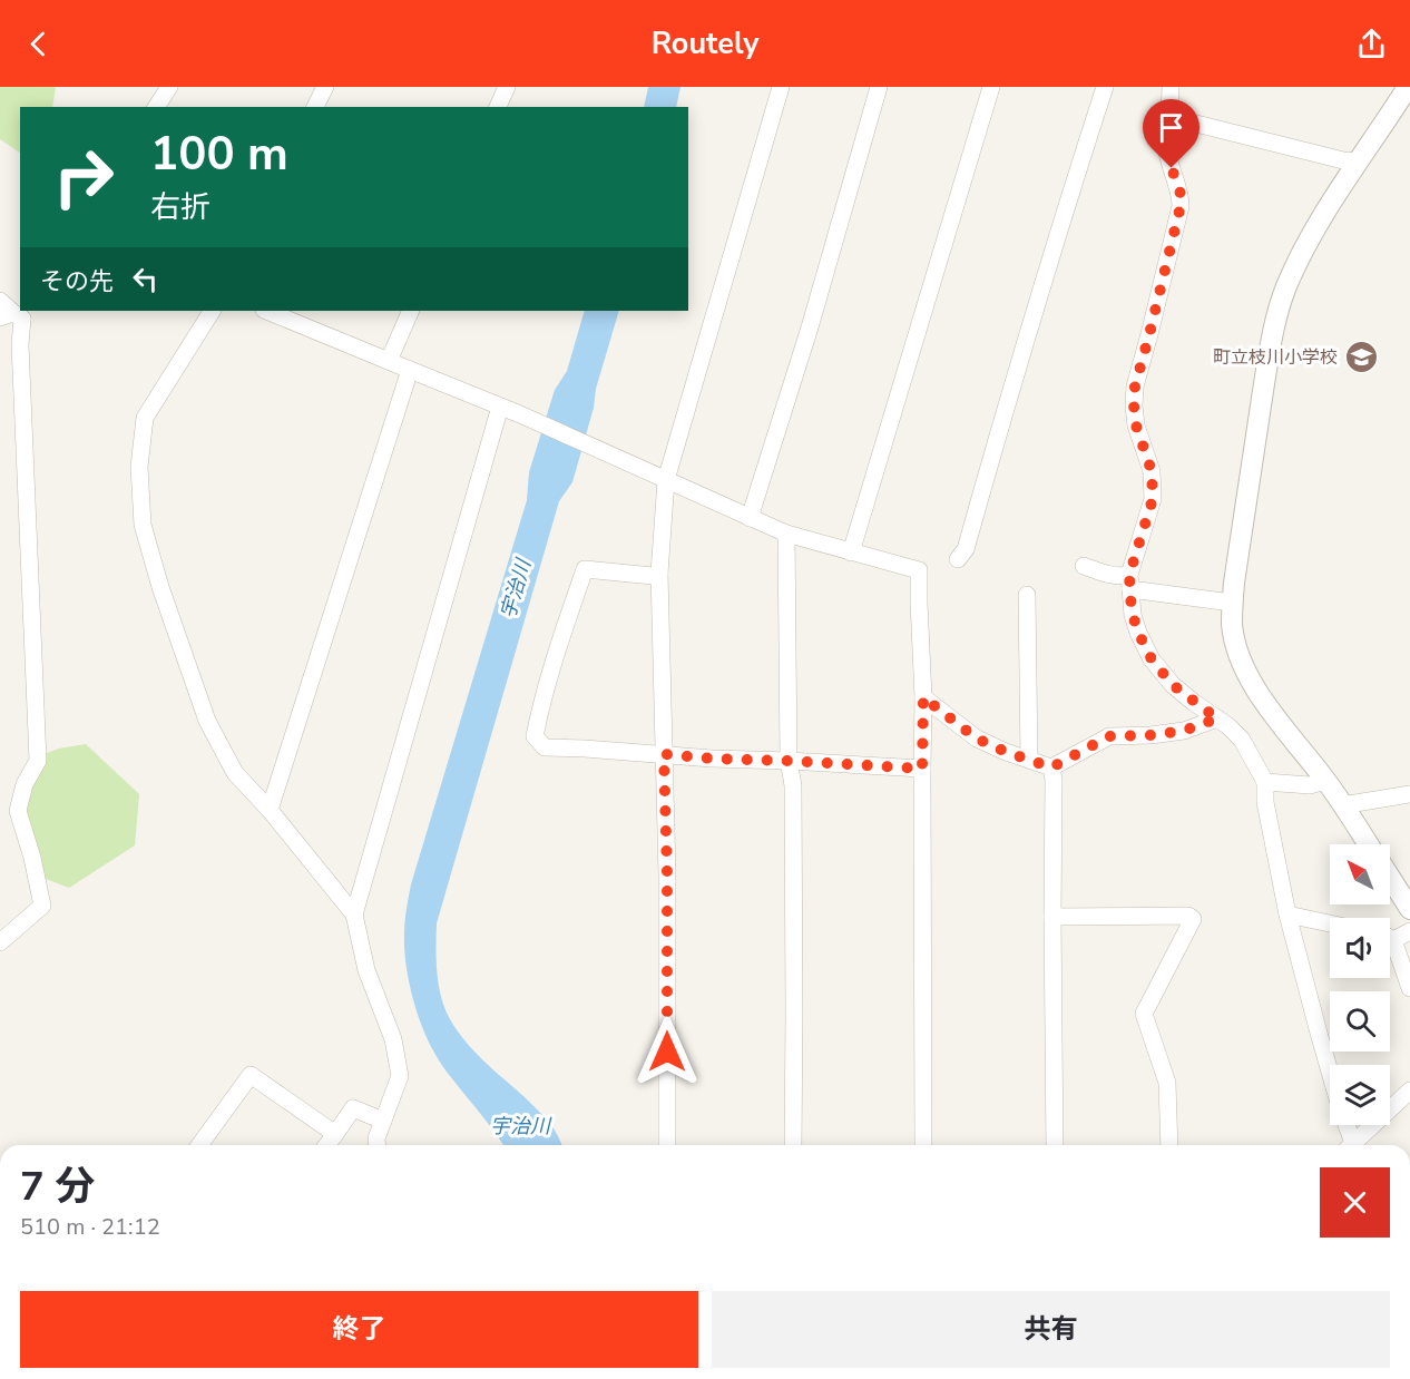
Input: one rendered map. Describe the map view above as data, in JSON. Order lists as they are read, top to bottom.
{
  "water": ["宇治川"],
  "places": {
    "school or university": ["町立枝川小学校"]
  },
  "north": "top left",
  "page": {
    "header": "Routely",
    "turn": ["100 m", "右折"],
    "then": "その先",
    "heading": ["7 分", "510 m · 21:12"],
    "buttons": ["終了", "共有"]
  }
}
